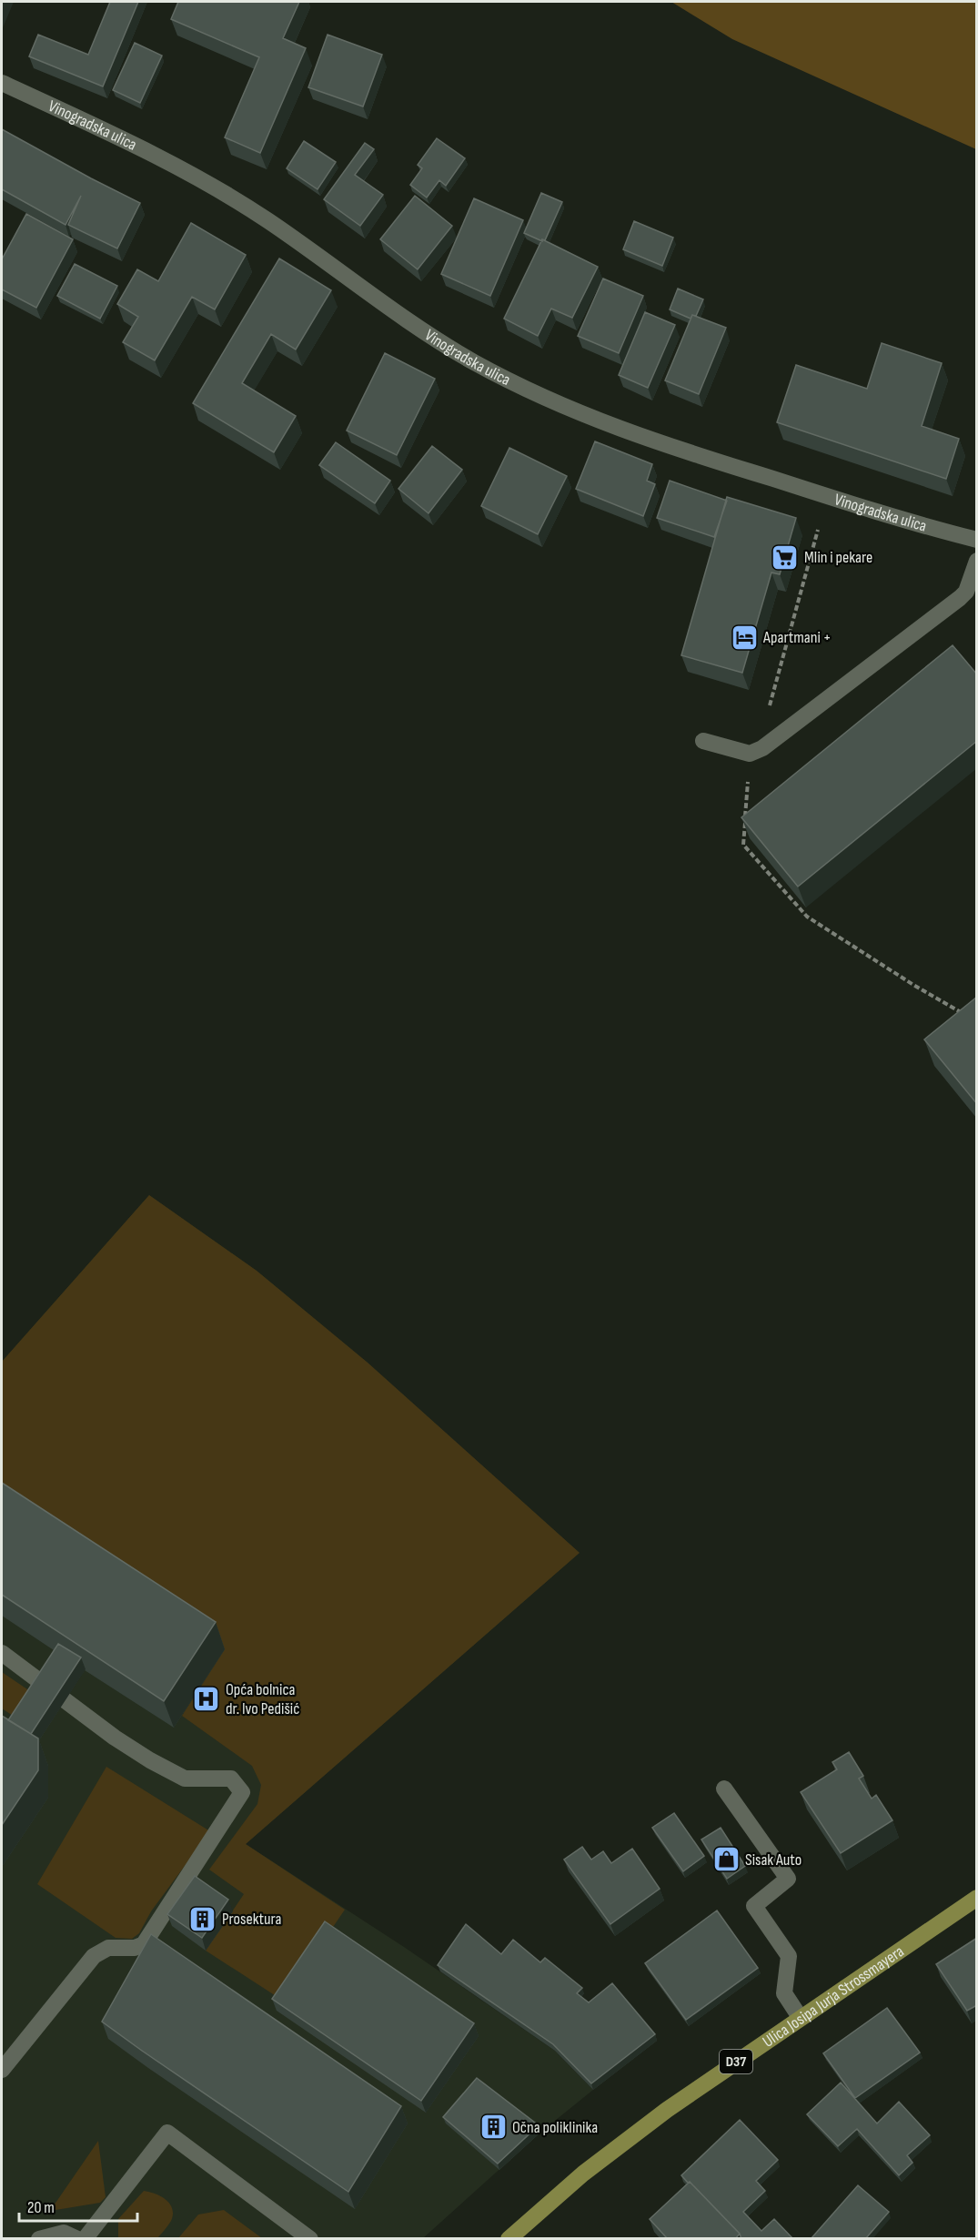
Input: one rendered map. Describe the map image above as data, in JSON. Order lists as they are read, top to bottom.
{
  "streets": {
    "main road": ["Ulica Josipa Jurja Strossmayera", "D37"],
    "street": ["Vinogradska ulica"]
  },
  "places": {
    "supermarket": ["Mlin i pekare"],
    "hotel": ["Apartmani +"],
    "hospital": ["Opća bolnica dr. Ivo Pedišić"],
    "shop": ["Sisak Auto"],
    "building": ["Prosektura", "Očna poliklinika"]
  },
  "scale_bar": "20 m"
}
